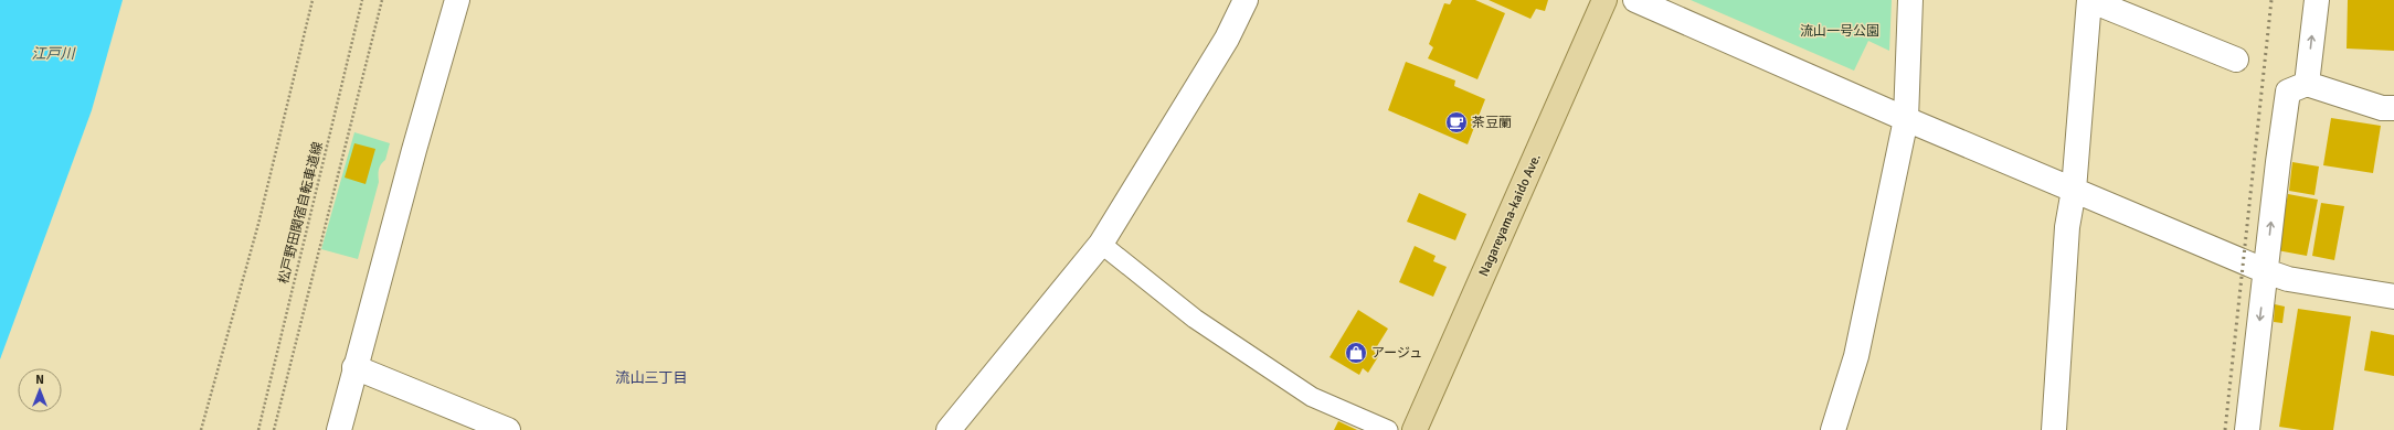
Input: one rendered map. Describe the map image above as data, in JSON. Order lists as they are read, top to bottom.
{
  "streets": {
    "main road": ["Nagareyama-kaido Ave."],
    "path": ["松戸野田関宿自転車道線"]
  },
  "districts": ["流山三丁目"],
  "water": ["江戸川"],
  "parks": ["流山一号公園"],
  "places": {
    "cafe": ["茶豆蘭"],
    "shop": ["アージュ"]
  },
  "north": "top"
}
